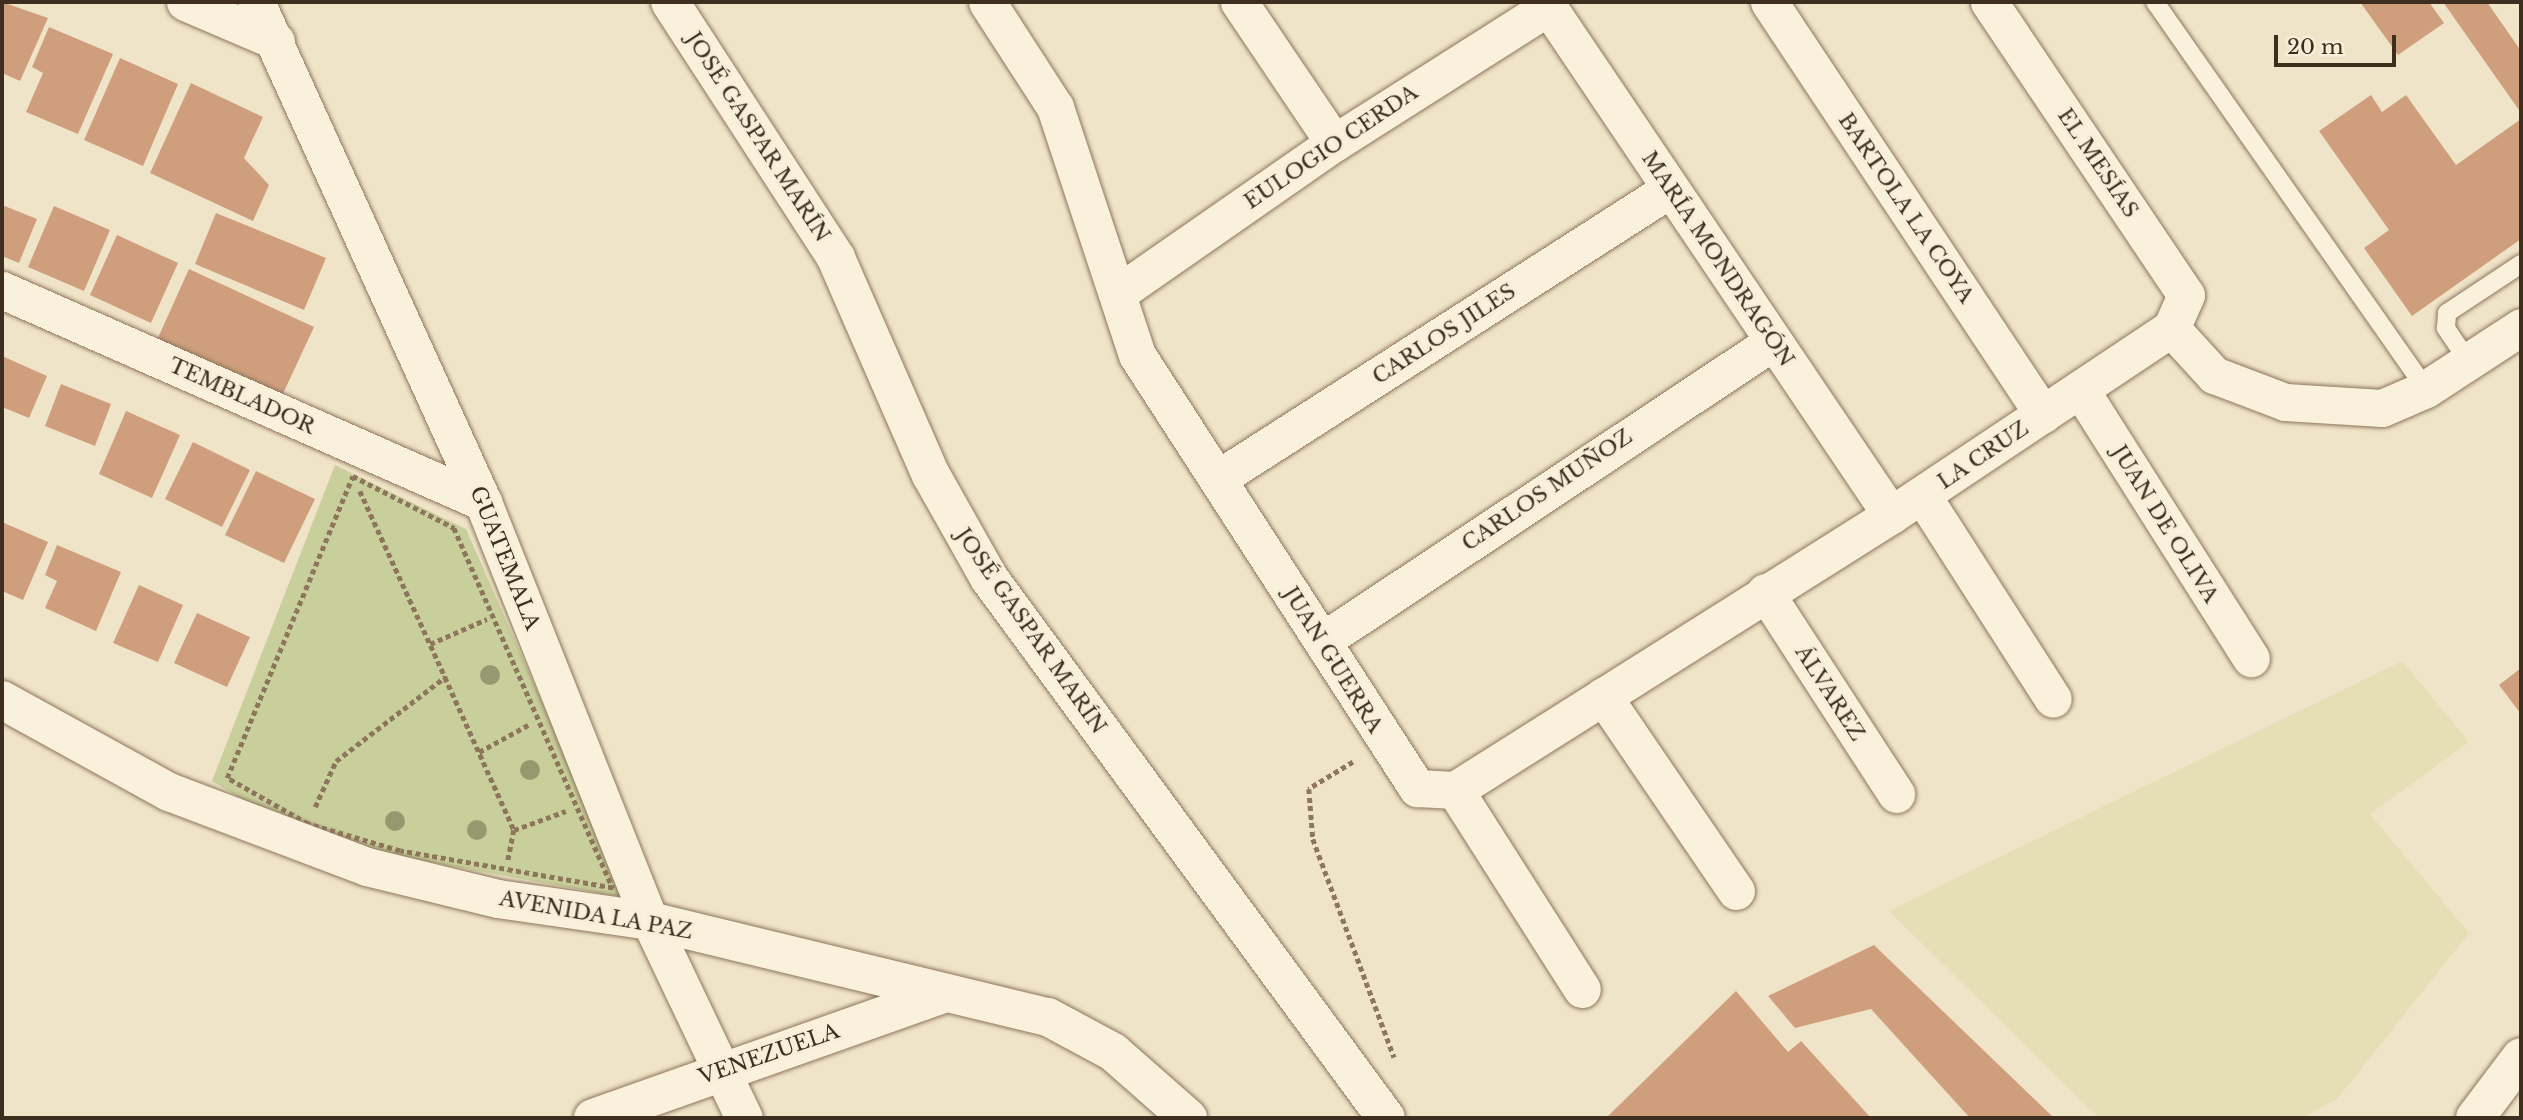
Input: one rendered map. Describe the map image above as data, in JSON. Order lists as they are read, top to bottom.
{
  "streets": {
    "street": [
      "JOSÉ GASPAR MARÍN",
      "EULOGIO CERDA",
      "EL MESÍAS",
      "BARTOLA LA COYA",
      "MARÍA MONDRAGÓN",
      "CARLOS JILES",
      "TEMBLADOR",
      "LA CRUZ",
      "CARLOS MUÑOZ",
      "JUAN DE OLIVA",
      "GUATEMALA",
      "JUAN GUERRA",
      "ÁLVAREZ",
      "AVENIDA LA PAZ",
      "VENEZUELA"
    ]
  },
  "crossings": [
    ["EULOGIO CERDA", "MARÍA MONDRAGÓN"],
    ["EULOGIO CERDA", "JUAN GUERRA"],
    ["EL MESÍAS", "LA CRUZ"],
    ["BARTOLA LA COYA", "LA CRUZ"],
    ["MARÍA MONDRAGÓN", "CARLOS JILES"],
    ["MARÍA MONDRAGÓN", "LA CRUZ"],
    ["MARÍA MONDRAGÓN", "CARLOS MUÑOZ"],
    ["CARLOS JILES", "JUAN GUERRA"],
    ["TEMBLADOR", "GUATEMALA"],
    ["LA CRUZ", "JUAN DE OLIVA"],
    ["LA CRUZ", "JUAN GUERRA"],
    ["LA CRUZ", "ÁLVAREZ"],
    ["CARLOS MUÑOZ", "JUAN GUERRA"],
    ["GUATEMALA", "AVENIDA LA PAZ"],
    ["GUATEMALA", "VENEZUELA"],
    ["AVENIDA LA PAZ", "VENEZUELA"]
  ],
  "scale_bar": "20 m"
}
